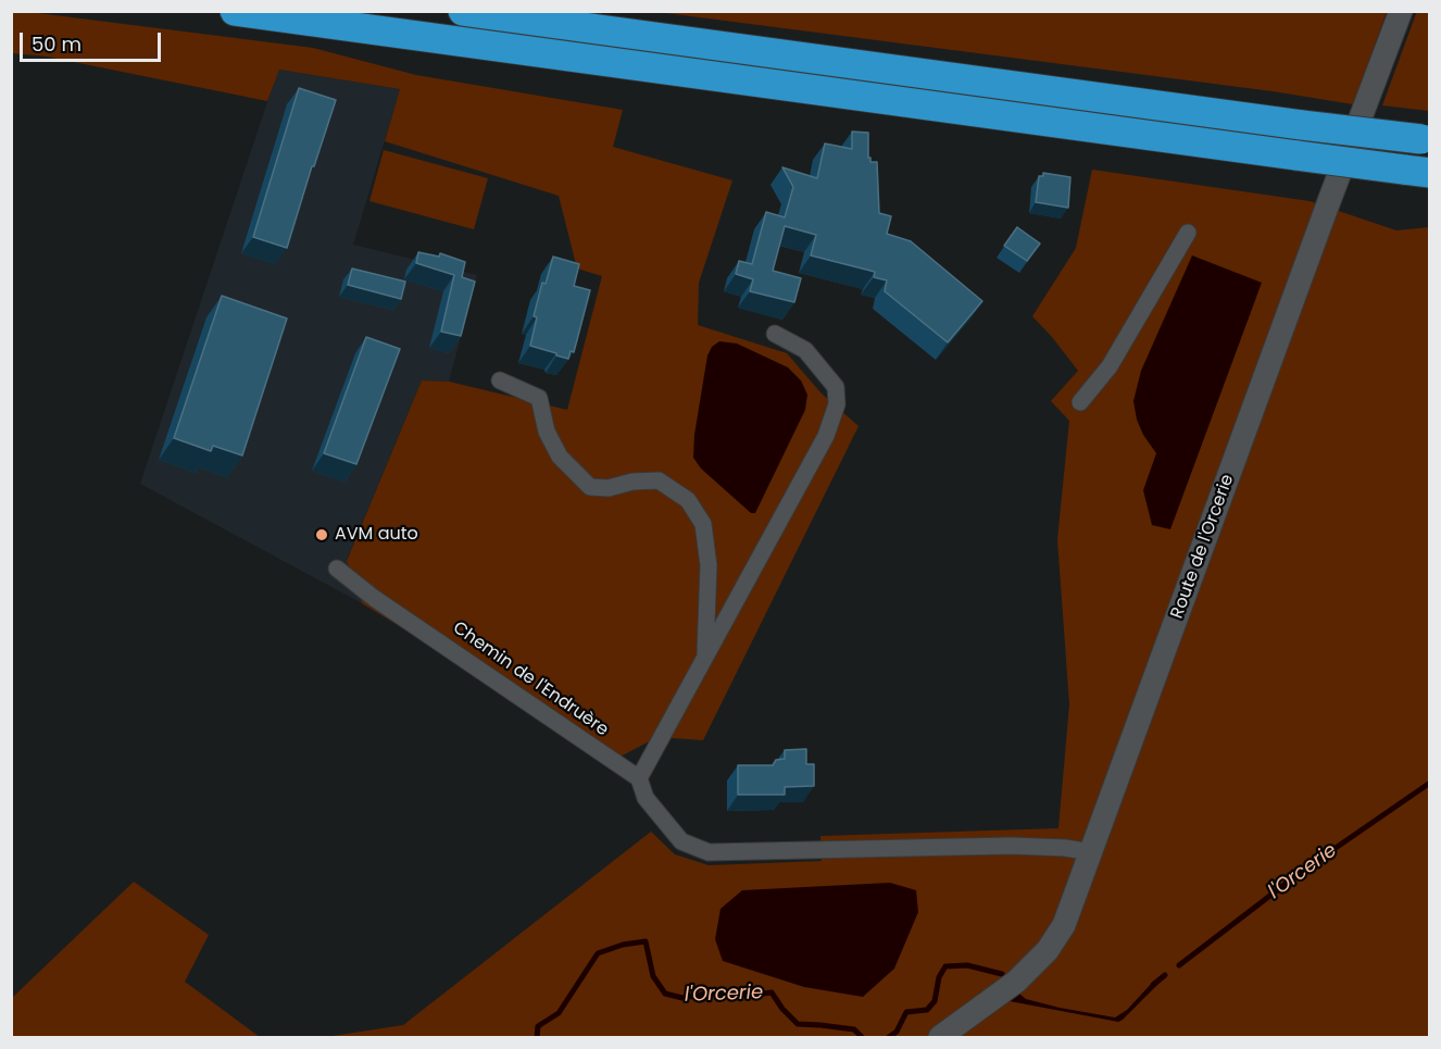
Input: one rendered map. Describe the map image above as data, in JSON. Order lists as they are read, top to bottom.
{
  "streets": {
    "street": ["Route de l'Orcerie", "Chemin de l'Endruère"]
  },
  "crossings": [
    ["Route de l'Orcerie", "Chemin de l'Endruère"]
  ],
  "water": ["l'Orcerie"],
  "places": ["AVM auto"],
  "scale_bar": "50 m"
}
